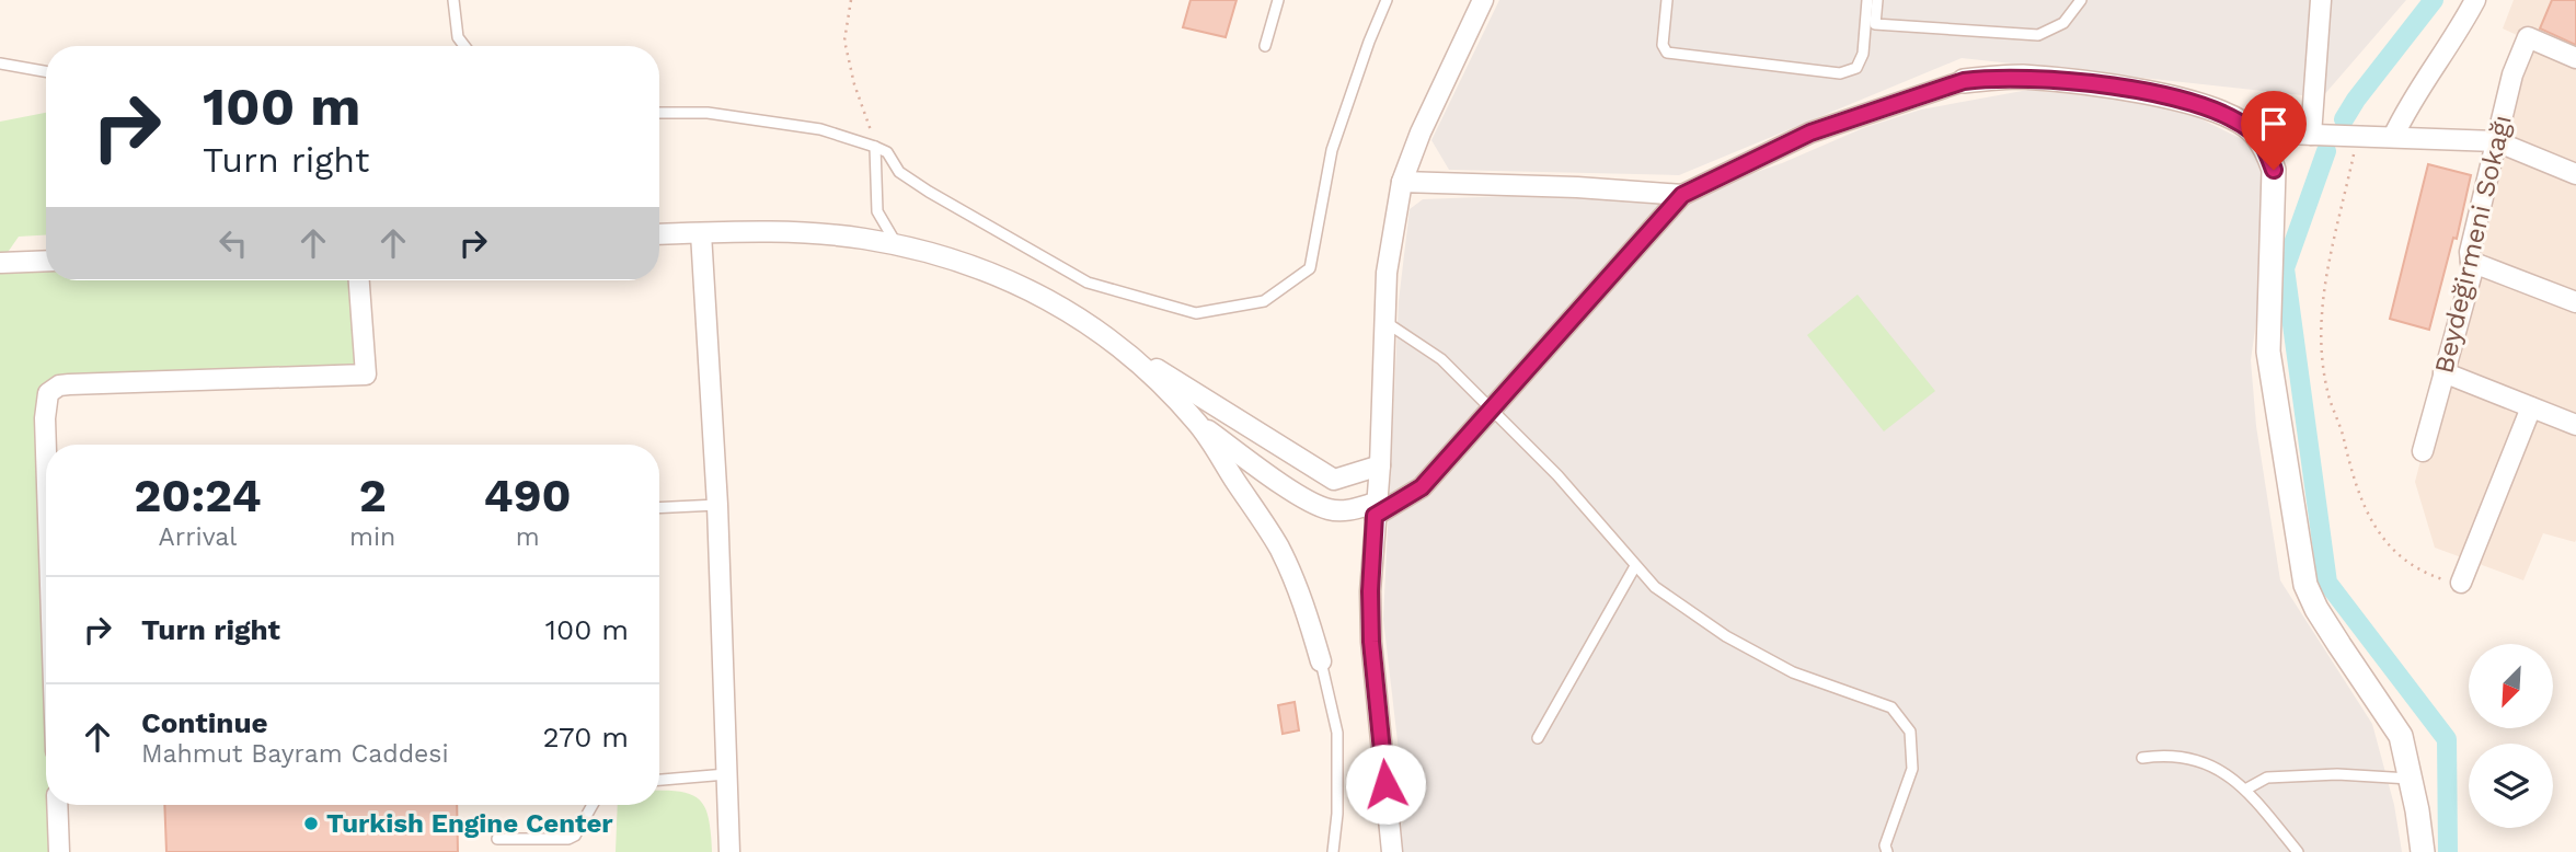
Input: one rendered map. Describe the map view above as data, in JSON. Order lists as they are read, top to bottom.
{
  "streets": {
    "street": ["Beydeğirmeni Sokağı"]
  },
  "places": ["Turkish Engine Center"],
  "north": "bottom left",
  "page": {
    "turn": ["100 m", "Turn right"],
    "eta": [
      "20:24",
      "Arrival",
      "2",
      "min",
      "490",
      "m"
    ],
    "list": [
      {
        "name": "Turn right",
        "value": "100 m"
      },
      {
        "name": "Continue",
        "note": "Mahmut Bayram Caddesi",
        "value": "270 m"
      }
    ]
  }
}
